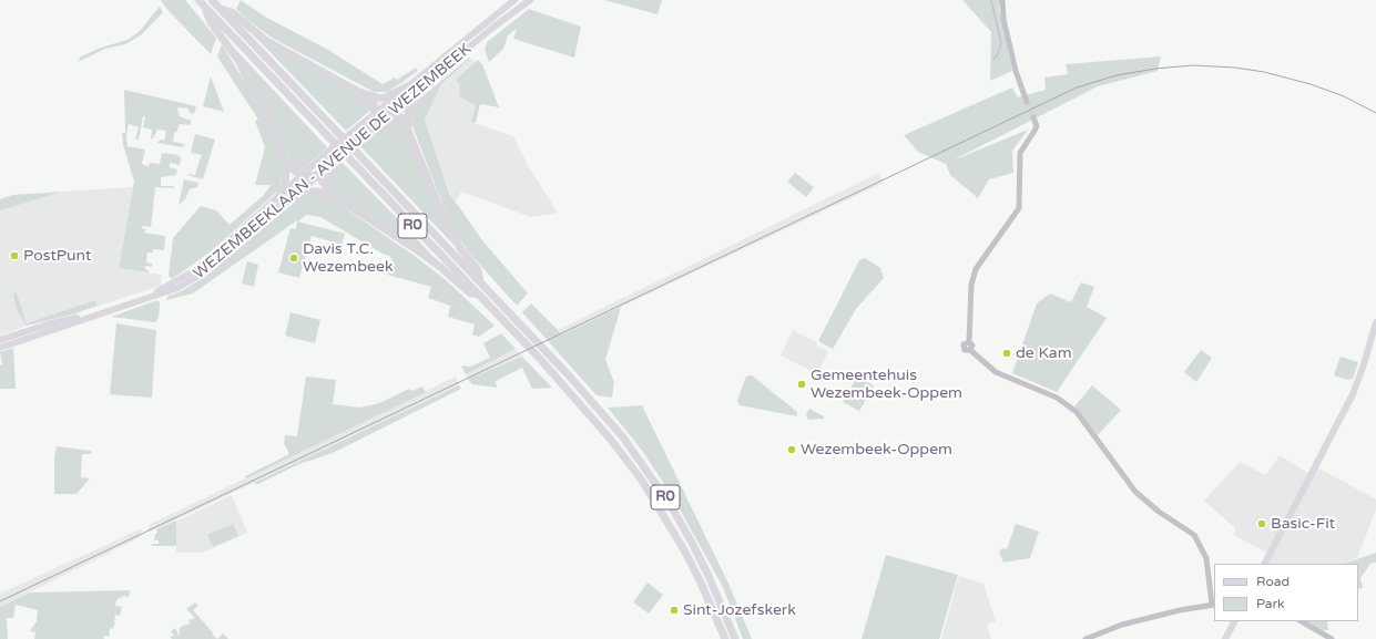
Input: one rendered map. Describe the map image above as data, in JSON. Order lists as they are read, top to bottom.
{
  "streets": {
    "highway": ["R0"],
    "main road": ["WEZEMBEEKLAAN - AVENUE DE WEZEMBEEK"]
  },
  "crossings": [
    ["WEZEMBEEKLAAN - AVENUE DE WEZEMBEEK", "R0"]
  ],
  "places": [
    "PostPunt",
    "Davis T.C. Wezembeek",
    "de Kam",
    "Gemeentehuis Wezembeek-Oppem",
    "Wezembeek-Oppem",
    "Basic-Fit",
    "Sint-Jozefskerk"
  ],
  "legend": ["Road", "Park"]
}
